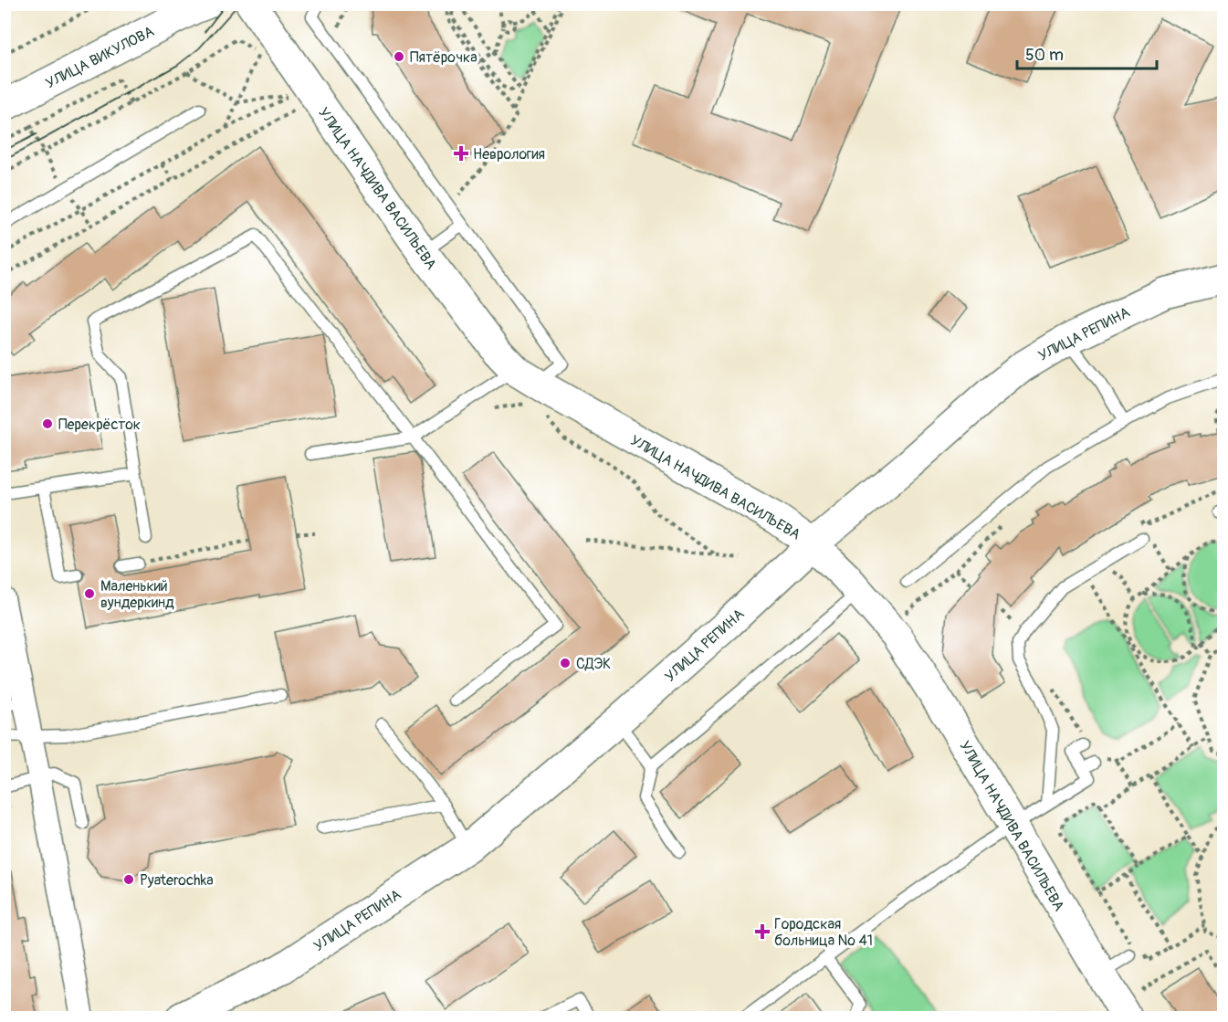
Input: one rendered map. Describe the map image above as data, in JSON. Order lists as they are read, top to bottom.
{
  "streets": {
    "street": ["УЛИЦА ВИКУЛОВА", "УЛИЦА НАЧДИВА ВАСИЛЬЕВА", "УЛИЦА РЕПИНА"]
  },
  "crossings": [
    ["УЛИЦА НАЧДИВА ВАСИЛЬЕВА", "УЛИЦА РЕПИНА"]
  ],
  "places": {
    "other": [
      "Пятёрочка",
      "Перекрёсток",
      "Маленький вундеркинд",
      "СДЭК",
      "Pyaterochka"
    ],
    "health": ["Неврология", "Городская больница № 41"]
  },
  "scale_bar": "50 m"
}
